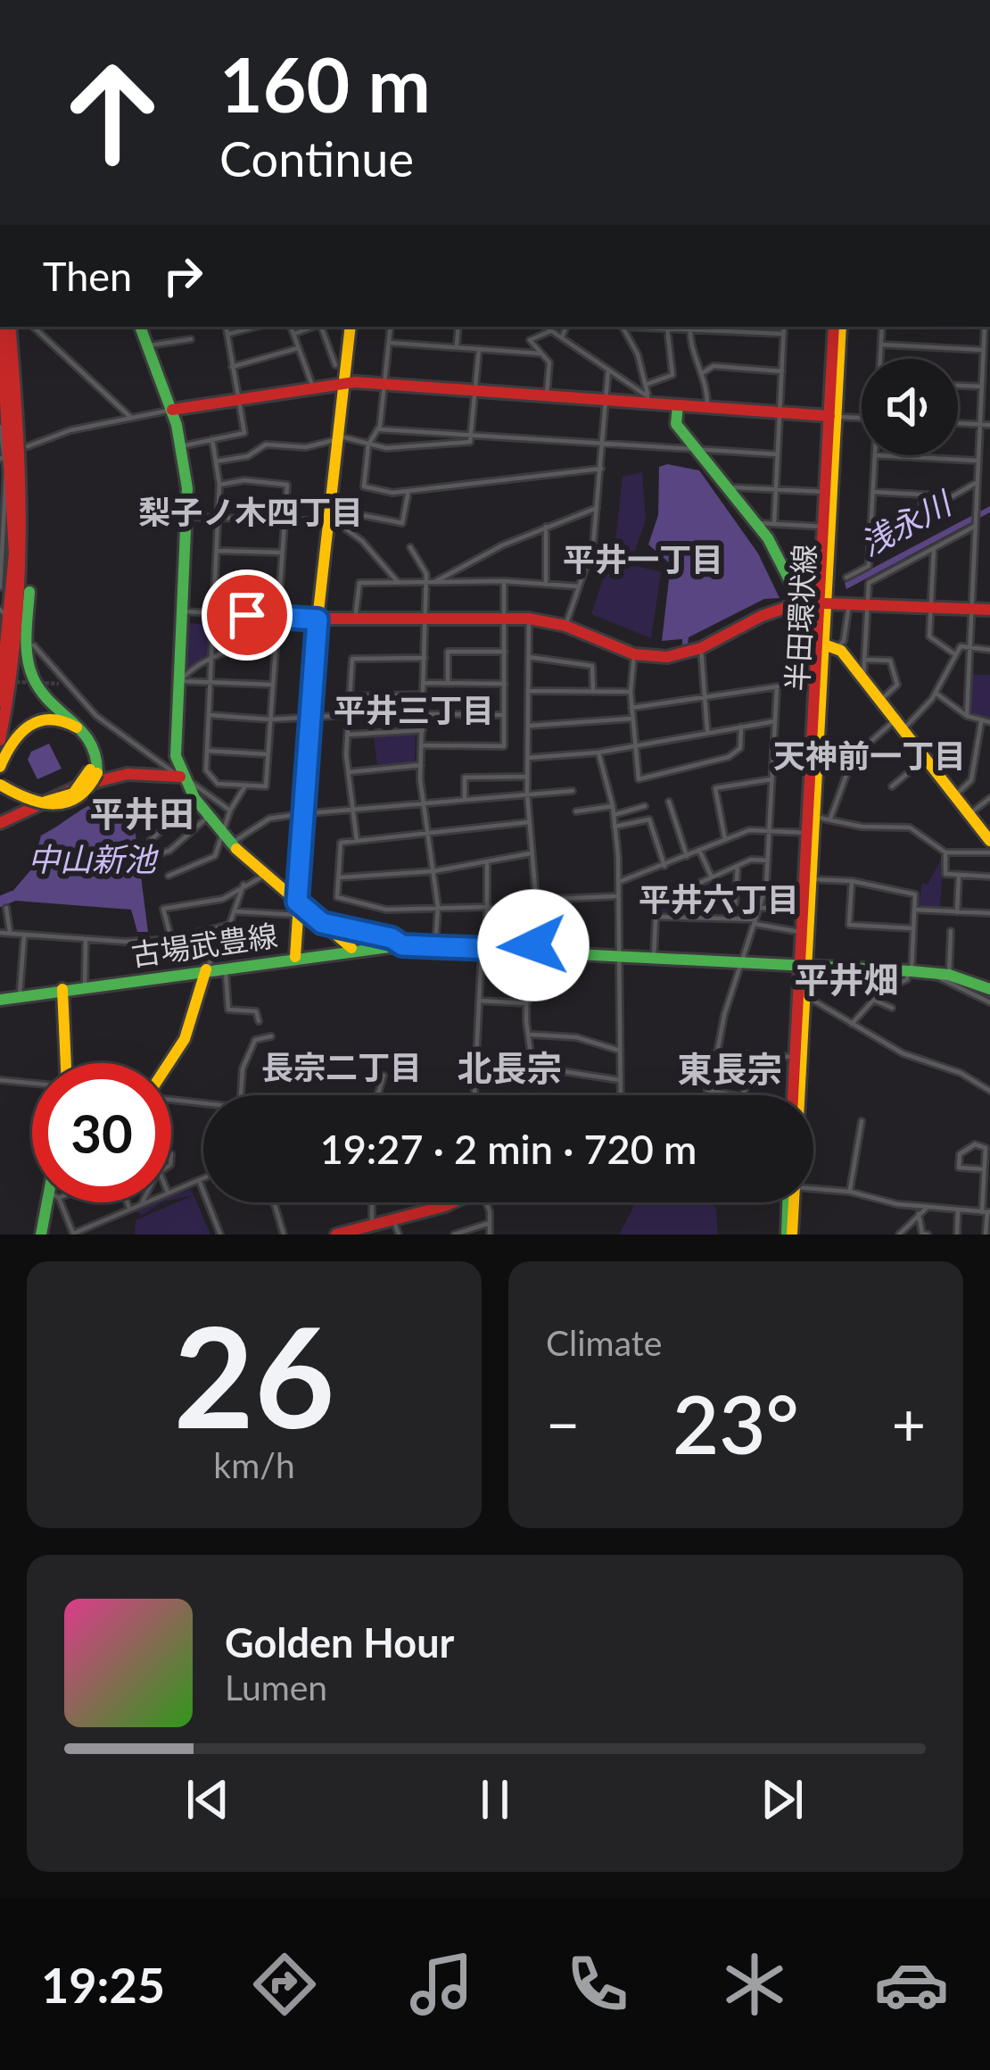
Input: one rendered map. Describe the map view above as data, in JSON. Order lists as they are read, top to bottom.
{
  "streets": {
    "main road": ["半田環状線", "古場武豊線"]
  },
  "crossings": [
    ["半田環状線", "古場武豊線"]
  ],
  "districts": [
    "梨子ノ木四丁目",
    "平井一丁目",
    "平井三丁目",
    "天神前一丁目",
    "平井田",
    "平井六丁目",
    "平井畑",
    "長宗二丁目",
    "北長宗",
    "東長宗"
  ],
  "water": ["浅永川", "中山新池"],
  "page": {
    "turn": ["160 m", "Continue"],
    "then": "Then",
    "limit": "30",
    "trip": "19:27 · 2 min · 720 m",
    "tile": [
      ["26", "km/h"],
      "Climate"
    ],
    "heat": ["−", "23°", "+"],
    "song": ["Golden Hour", "Lumen"],
    "tabs": "19:25"
  }
}
